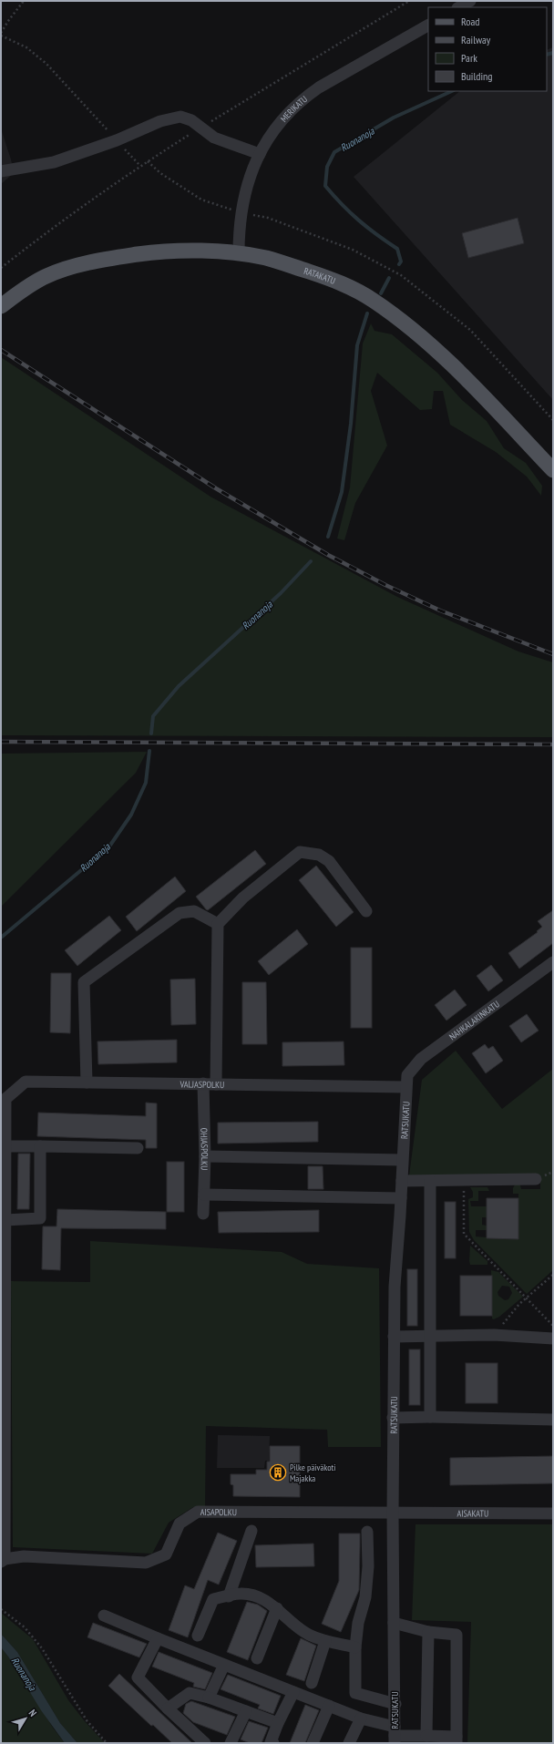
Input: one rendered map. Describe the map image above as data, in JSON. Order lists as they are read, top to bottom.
{
  "streets": {
    "main road": ["RATAKATU"],
    "street": [
      "MERIKATU",
      "NAHKALAKINKATU",
      "VALJASPOLKU",
      "RATSUKATU",
      "OHJASPOLKU",
      "AISAPOLKU",
      "AISAKATU"
    ]
  },
  "crossings": [
    ["MERIKATU", "RATAKATU"],
    ["NAHKALAKINKATU", "VALJASPOLKU"],
    ["NAHKALAKINKATU", "RATSUKATU"],
    ["VALJASPOLKU", "RATSUKATU"],
    ["VALJASPOLKU", "OHJASPOLKU"],
    ["RATSUKATU", "AISAPOLKU"],
    ["RATSUKATU", "AISAKATU"],
    ["AISAPOLKU", "AISAKATU"]
  ],
  "water": ["Ruonanoja"],
  "places": {
    "building": ["Pilke päiväkoti Majakka"]
  },
  "legend": [
    "Road",
    "Railway",
    "Park",
    "Building"
  ],
  "north": "top right"
}
